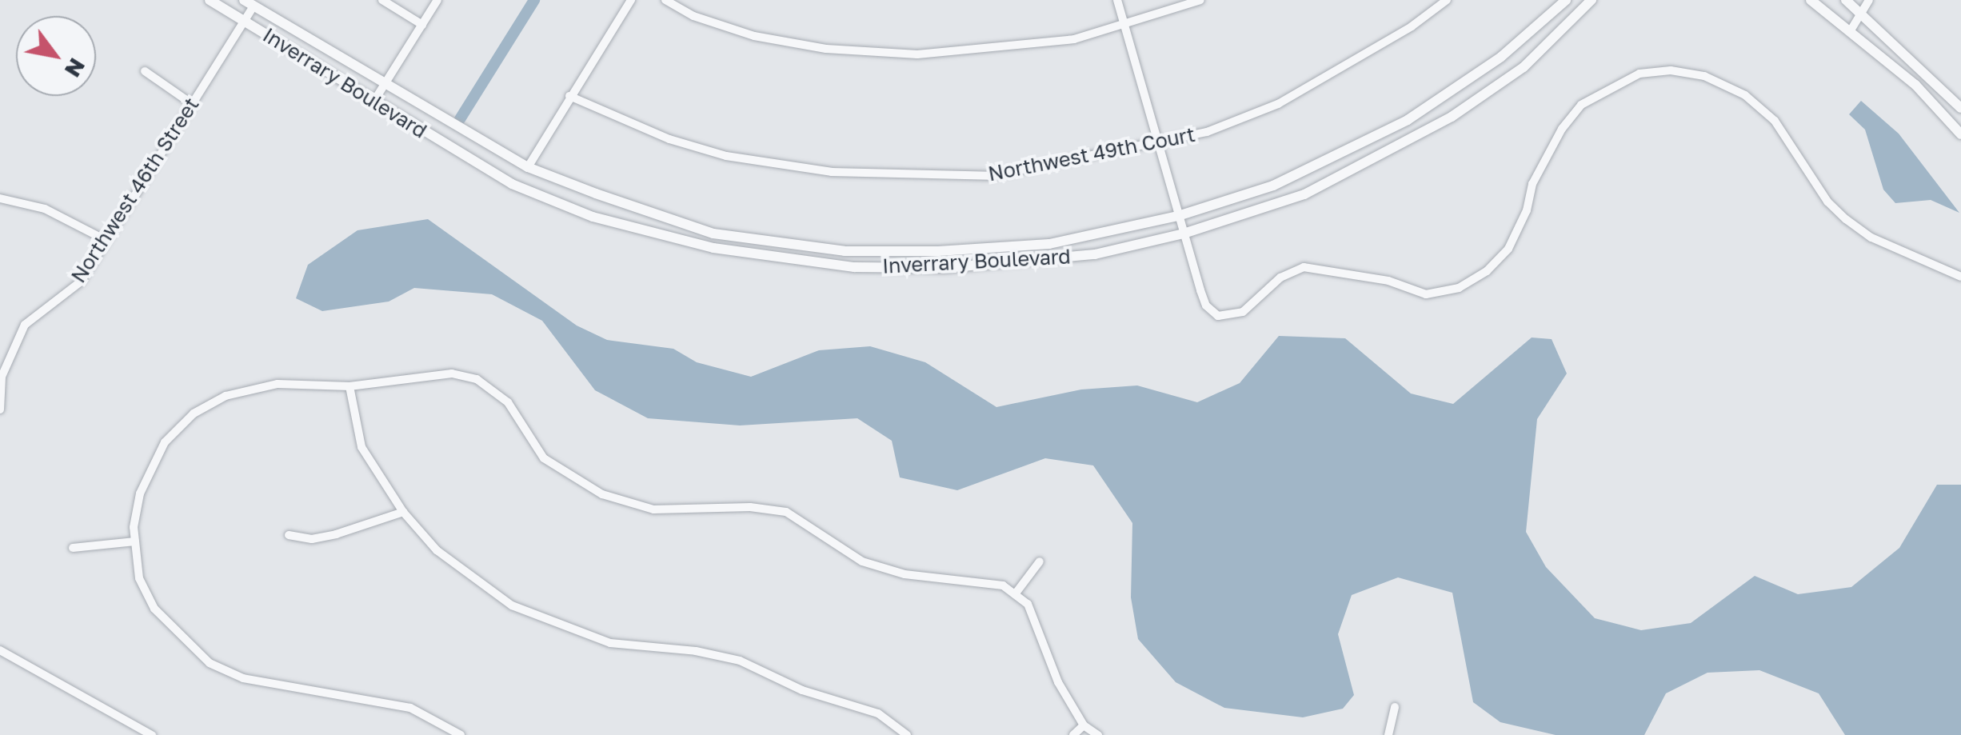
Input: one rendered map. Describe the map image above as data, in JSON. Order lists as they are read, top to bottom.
{
  "streets": {
    "street": ["Inverrary Boulevard", "Northwest 49th Court", "Northwest 46th Street"]
  },
  "crossings": [
    ["Inverrary Boulevard", "Northwest 46th Street"]
  ],
  "north": "bottom right"
}
